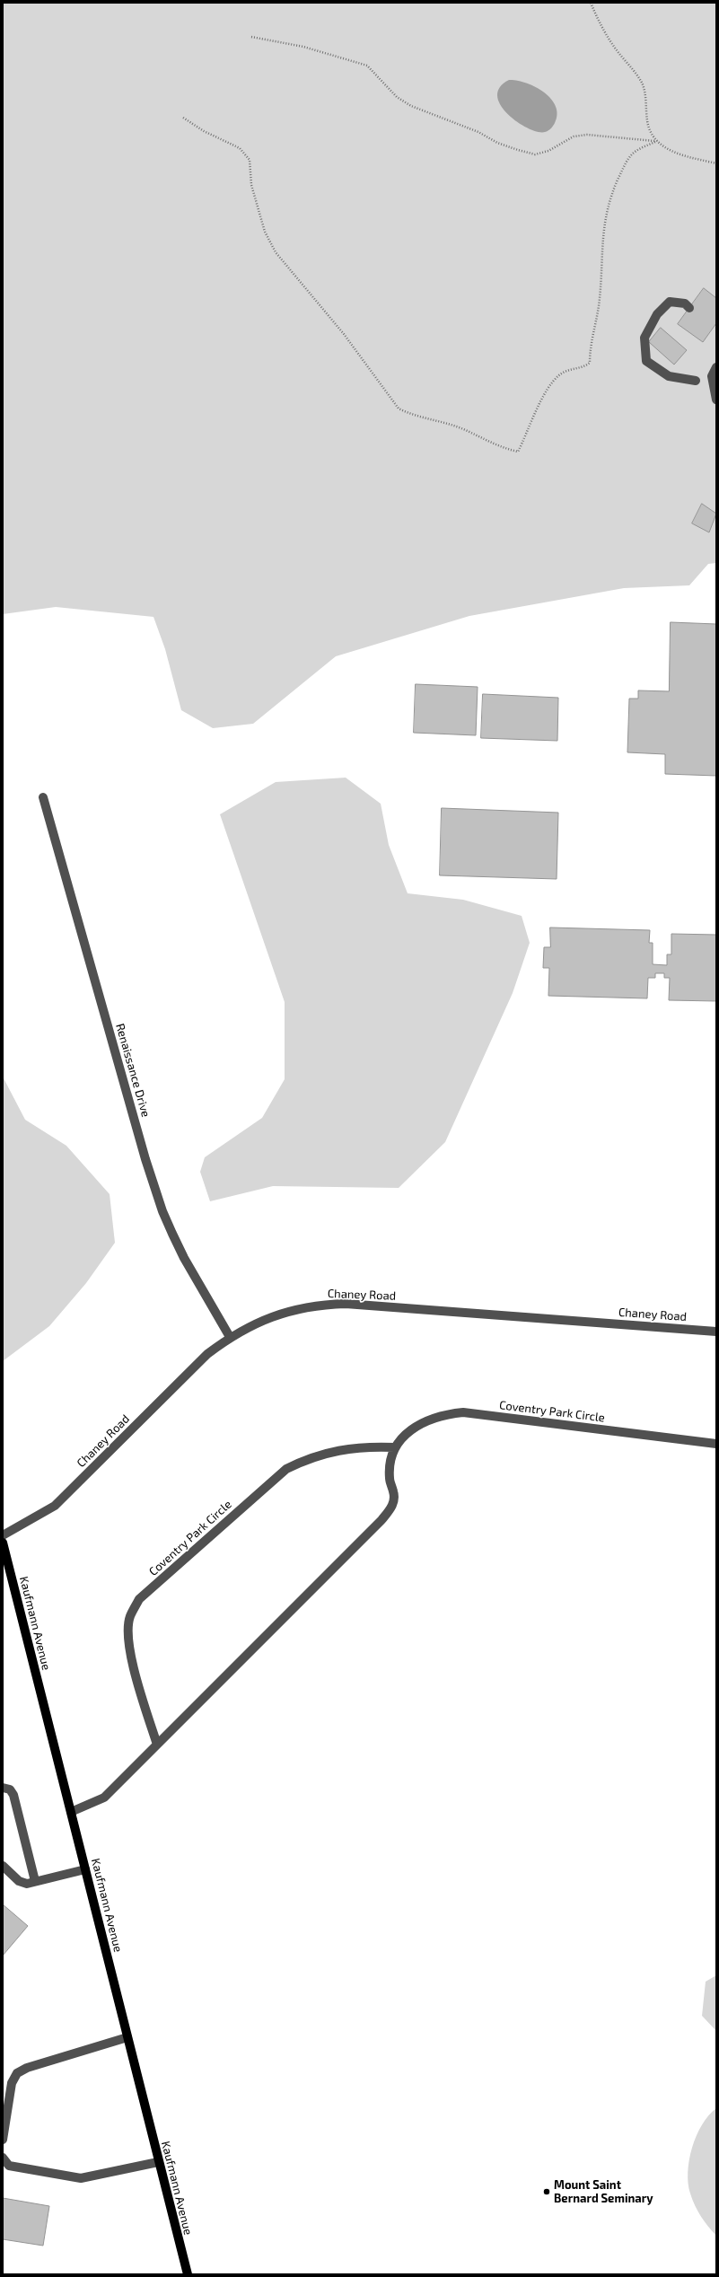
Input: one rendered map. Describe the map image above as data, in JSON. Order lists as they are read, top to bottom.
{
  "streets": {
    "main road": ["Kaufmann Avenue"],
    "street": ["Renaissance Drive", "Chaney Road", "Coventry Park Circle"]
  },
  "crossings": [
    ["Renaissance Drive", "Chaney Road"],
    ["Coventry Park Circle", "Kaufmann Avenue"]
  ],
  "places": ["Mount Saint Bernard Seminary"]
}
